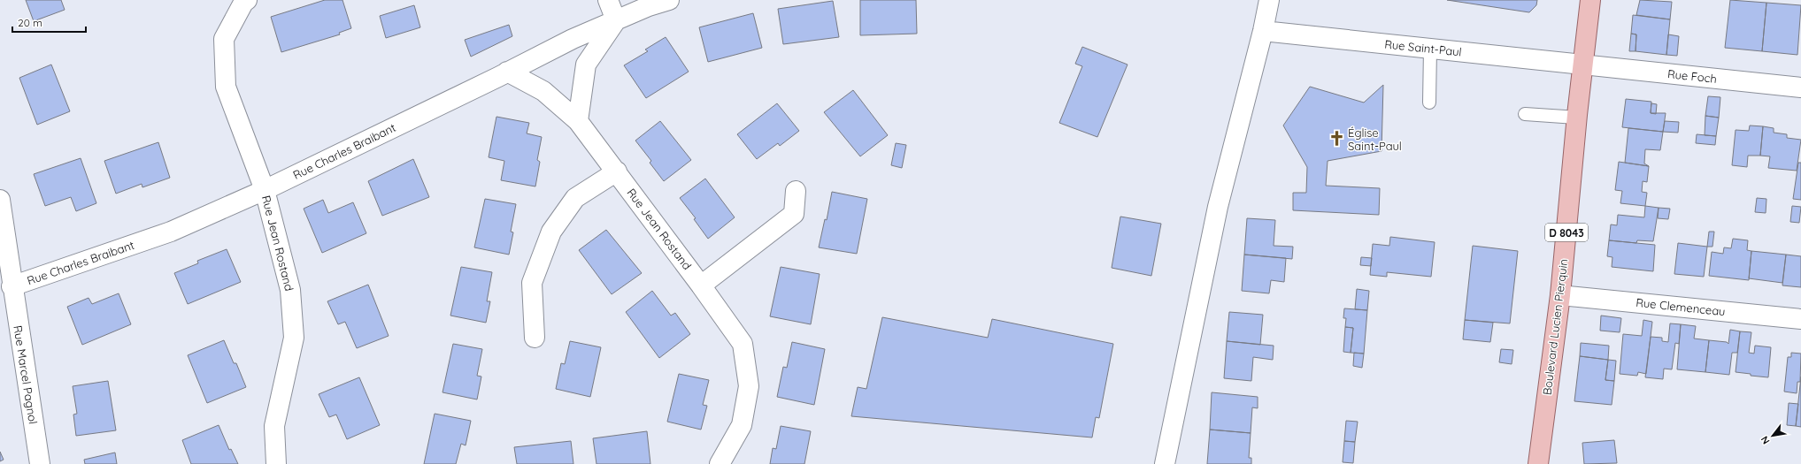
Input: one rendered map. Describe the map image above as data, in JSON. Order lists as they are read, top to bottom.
{
  "streets": {
    "main road": ["D 8043", "Boulevard Lucien Pierquin"],
    "street": [
      "Rue Saint-Paul",
      "Rue Foch",
      "Rue Charles Braibant",
      "Rue Jean Rostand",
      "Rue Clemenceau",
      "Rue Marcel Pagnol"
    ]
  },
  "crossings": [
    ["Rue Saint-Paul", "Rue Foch"],
    ["Rue Saint-Paul", "Boulevard Lucien Pierquin"],
    ["Rue Foch", "Boulevard Lucien Pierquin"],
    ["Rue Charles Braibant", "Rue Jean Rostand"],
    ["Rue Charles Braibant", "Rue Marcel Pagnol"],
    ["Rue Clemenceau", "Boulevard Lucien Pierquin"]
  ],
  "places": {
    "church": ["Église Saint-Paul"]
  },
  "scale_bar": "20 m",
  "north": "bottom left"
}
